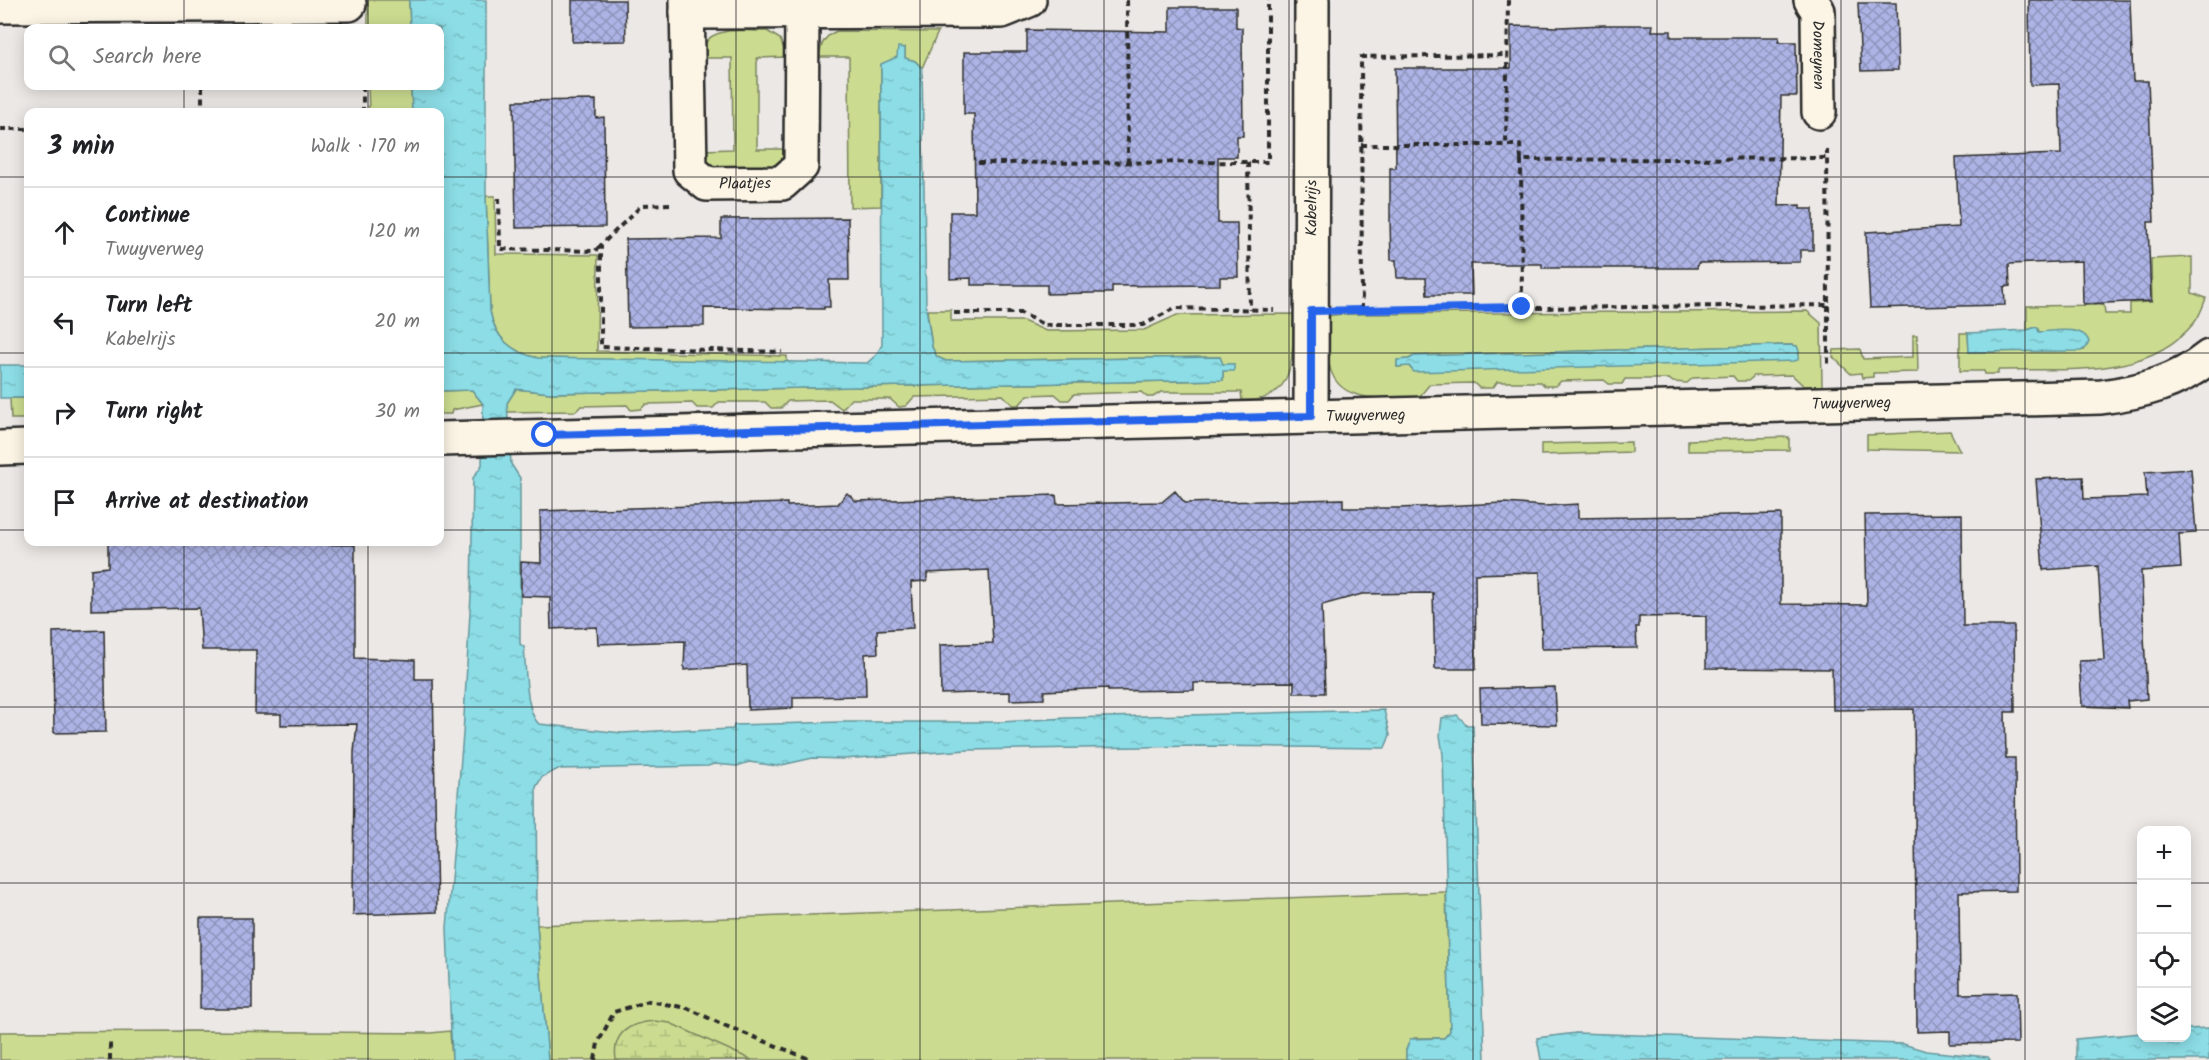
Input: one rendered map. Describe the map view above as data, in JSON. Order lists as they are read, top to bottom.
{
  "streets": {
    "street": [
      "Domeynen",
      "Plaatjes",
      "Kabelrijs",
      "Twuyverweg"
    ]
  },
  "crossings": [
    ["Kabelrijs", "Twuyverweg"]
  ],
  "page": {
    "search": "Search here",
    "heading": ["3 min", "Walk · 170 m"],
    "list": [
      ["Continue", "Twuyverweg", "120 m"],
      ["Turn left", "Kabelrijs", "20 m"],
      ["Turn right", "30 m"],
      "Arrive at destination"
    ],
    "map_buttons": ["+", "−"]
  }
}
